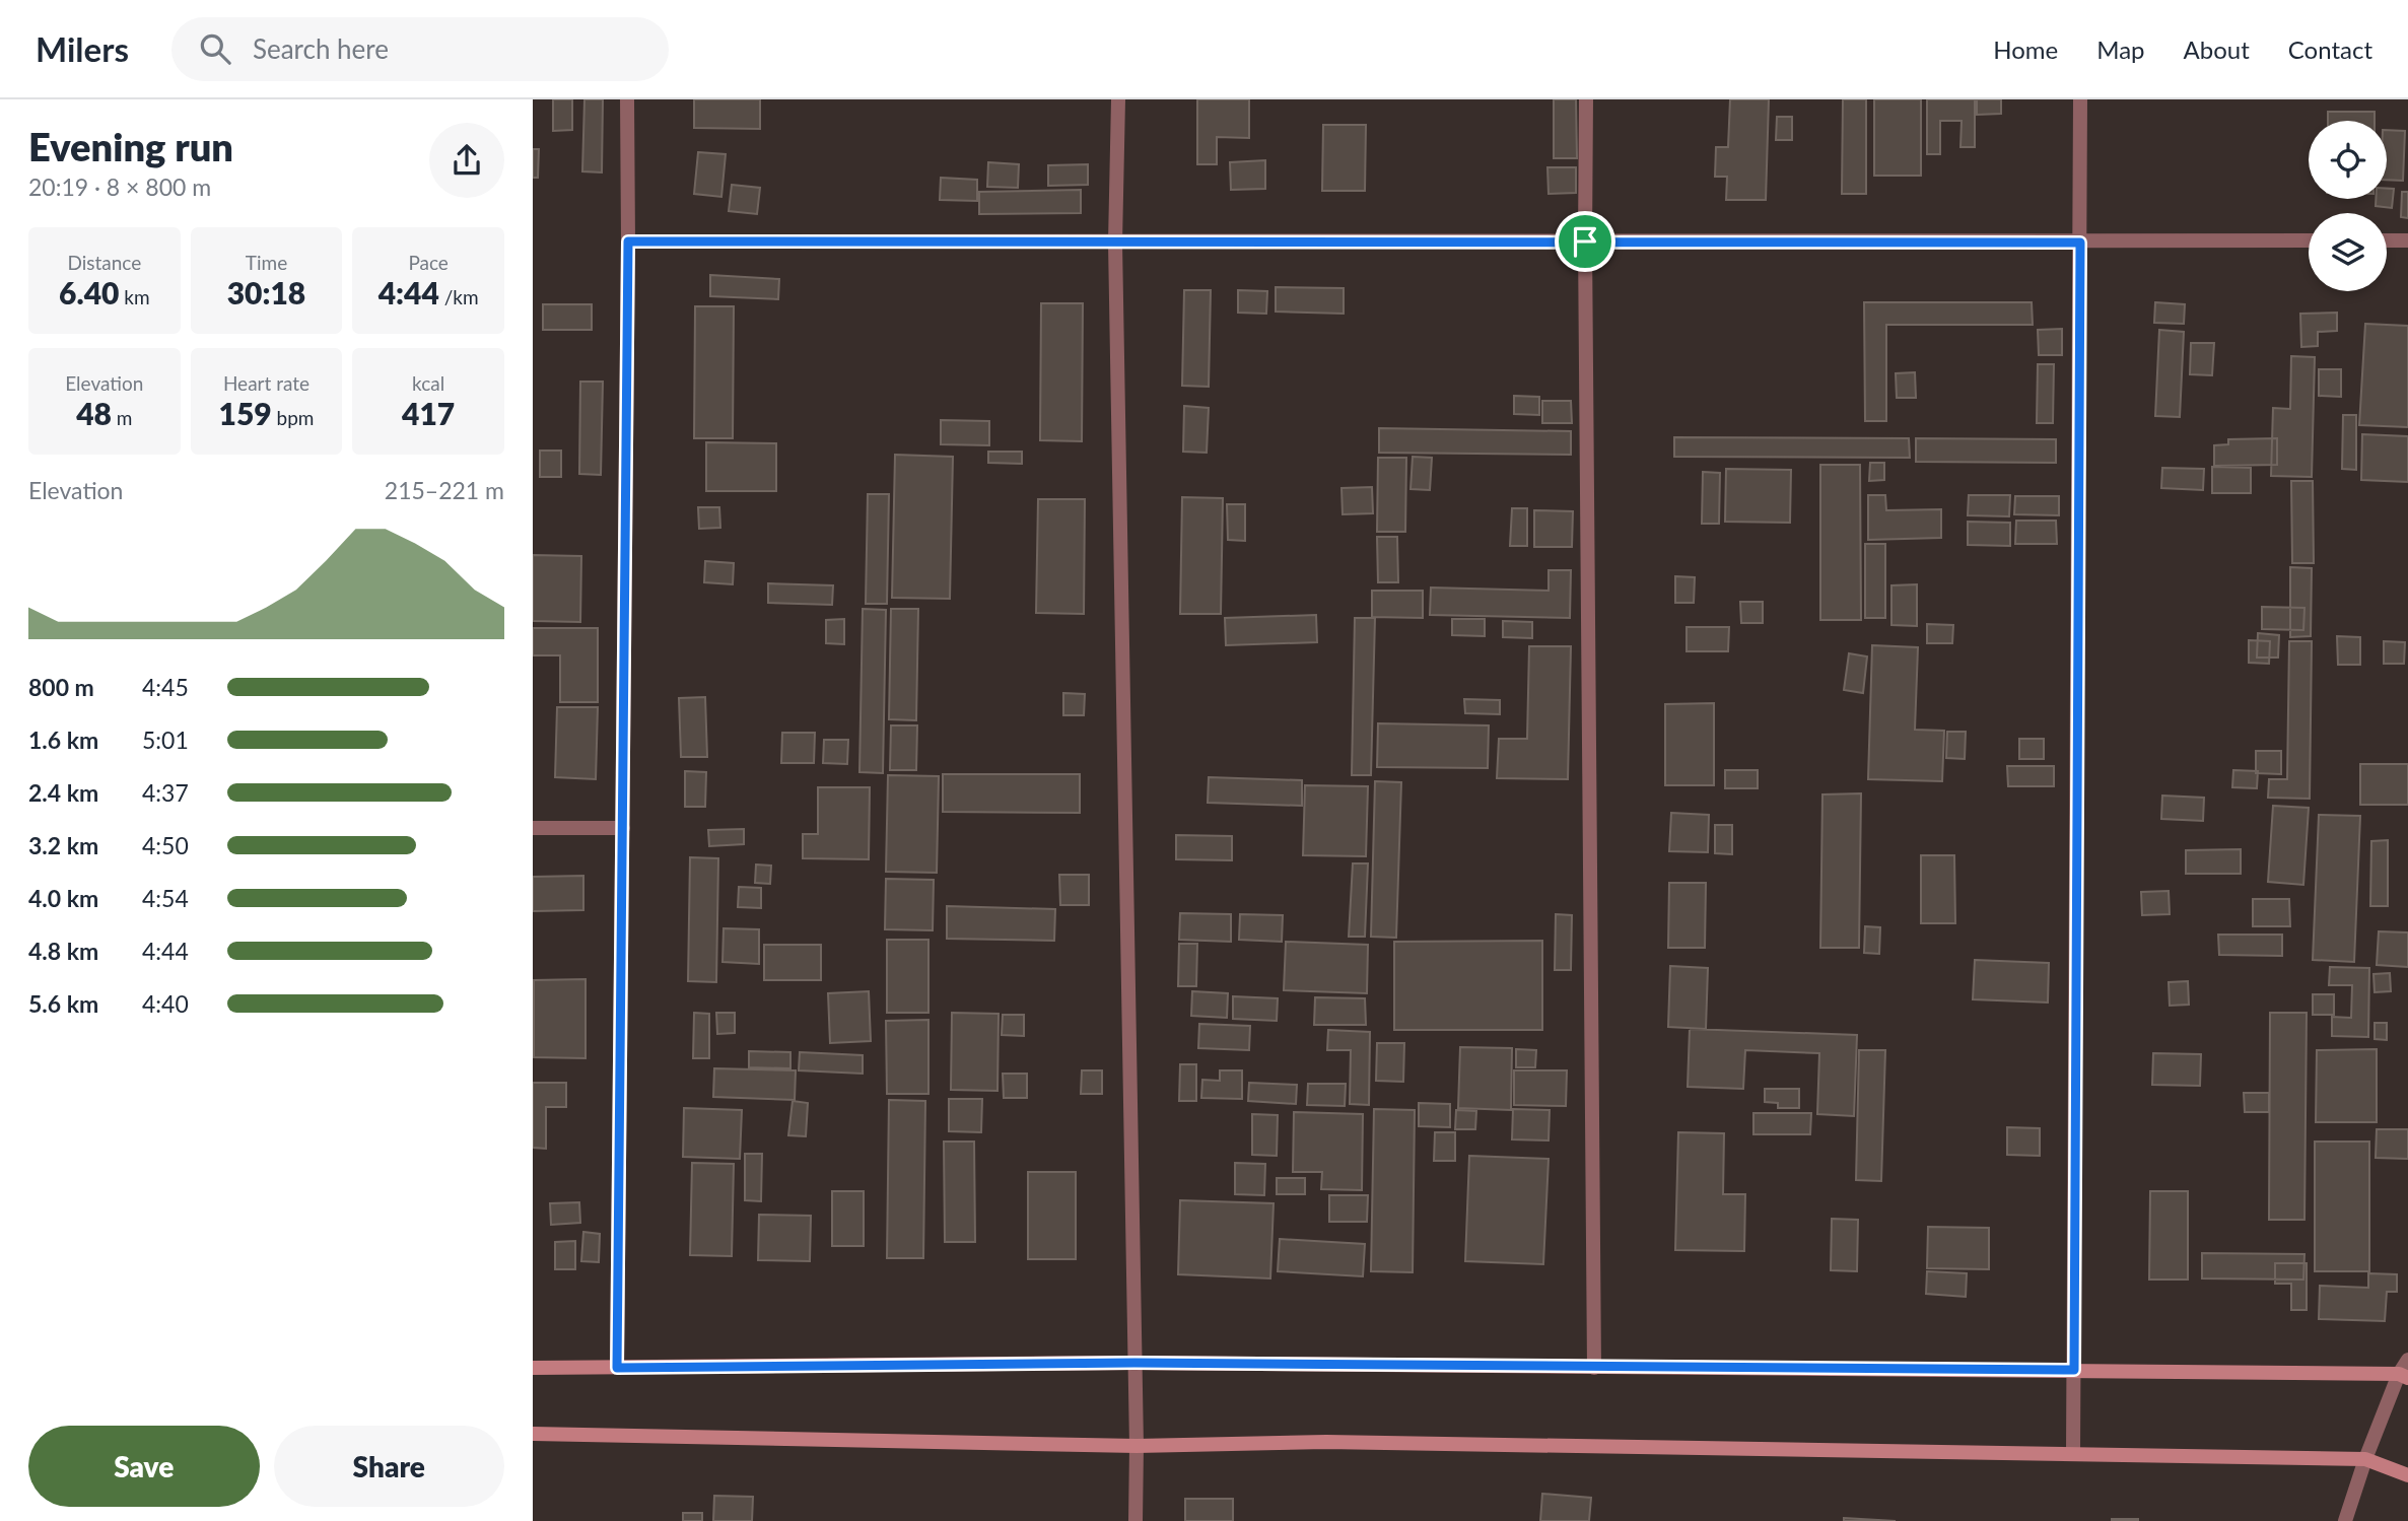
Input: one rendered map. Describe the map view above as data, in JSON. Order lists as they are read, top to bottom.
{
  "page": {
    "header": "Milers",
    "search": "Search here",
    "nav": [
      "Home",
      "Map",
      "About",
      "Contact"
    ],
    "heading": ["Evening run", "20:19 · 8 × 800 m"],
    "stats": [
      ["Distance", "6.40 km"],
      ["Time", "30:18"],
      ["Pace", "4:44 /km"],
      ["Elevation", "48 m"],
      ["Heart rate", "159 bpm"],
      ["kcal", "417"]
    ],
    "chart": ["Elevation", "215–221 m"],
    "list": [
      {
        "name": "800 m",
        "note": "4:45"
      },
      {
        "name": "1.6 km",
        "note": "5:01"
      },
      {
        "name": "2.4 km",
        "note": "4:37"
      },
      {
        "name": "3.2 km",
        "note": "4:50"
      },
      {
        "name": "4.0 km",
        "note": "4:54"
      },
      {
        "name": "4.8 km",
        "note": "4:44"
      },
      {
        "name": "5.6 km",
        "note": "4:40"
      }
    ],
    "buttons": ["Save", "Share"]
  }
}
